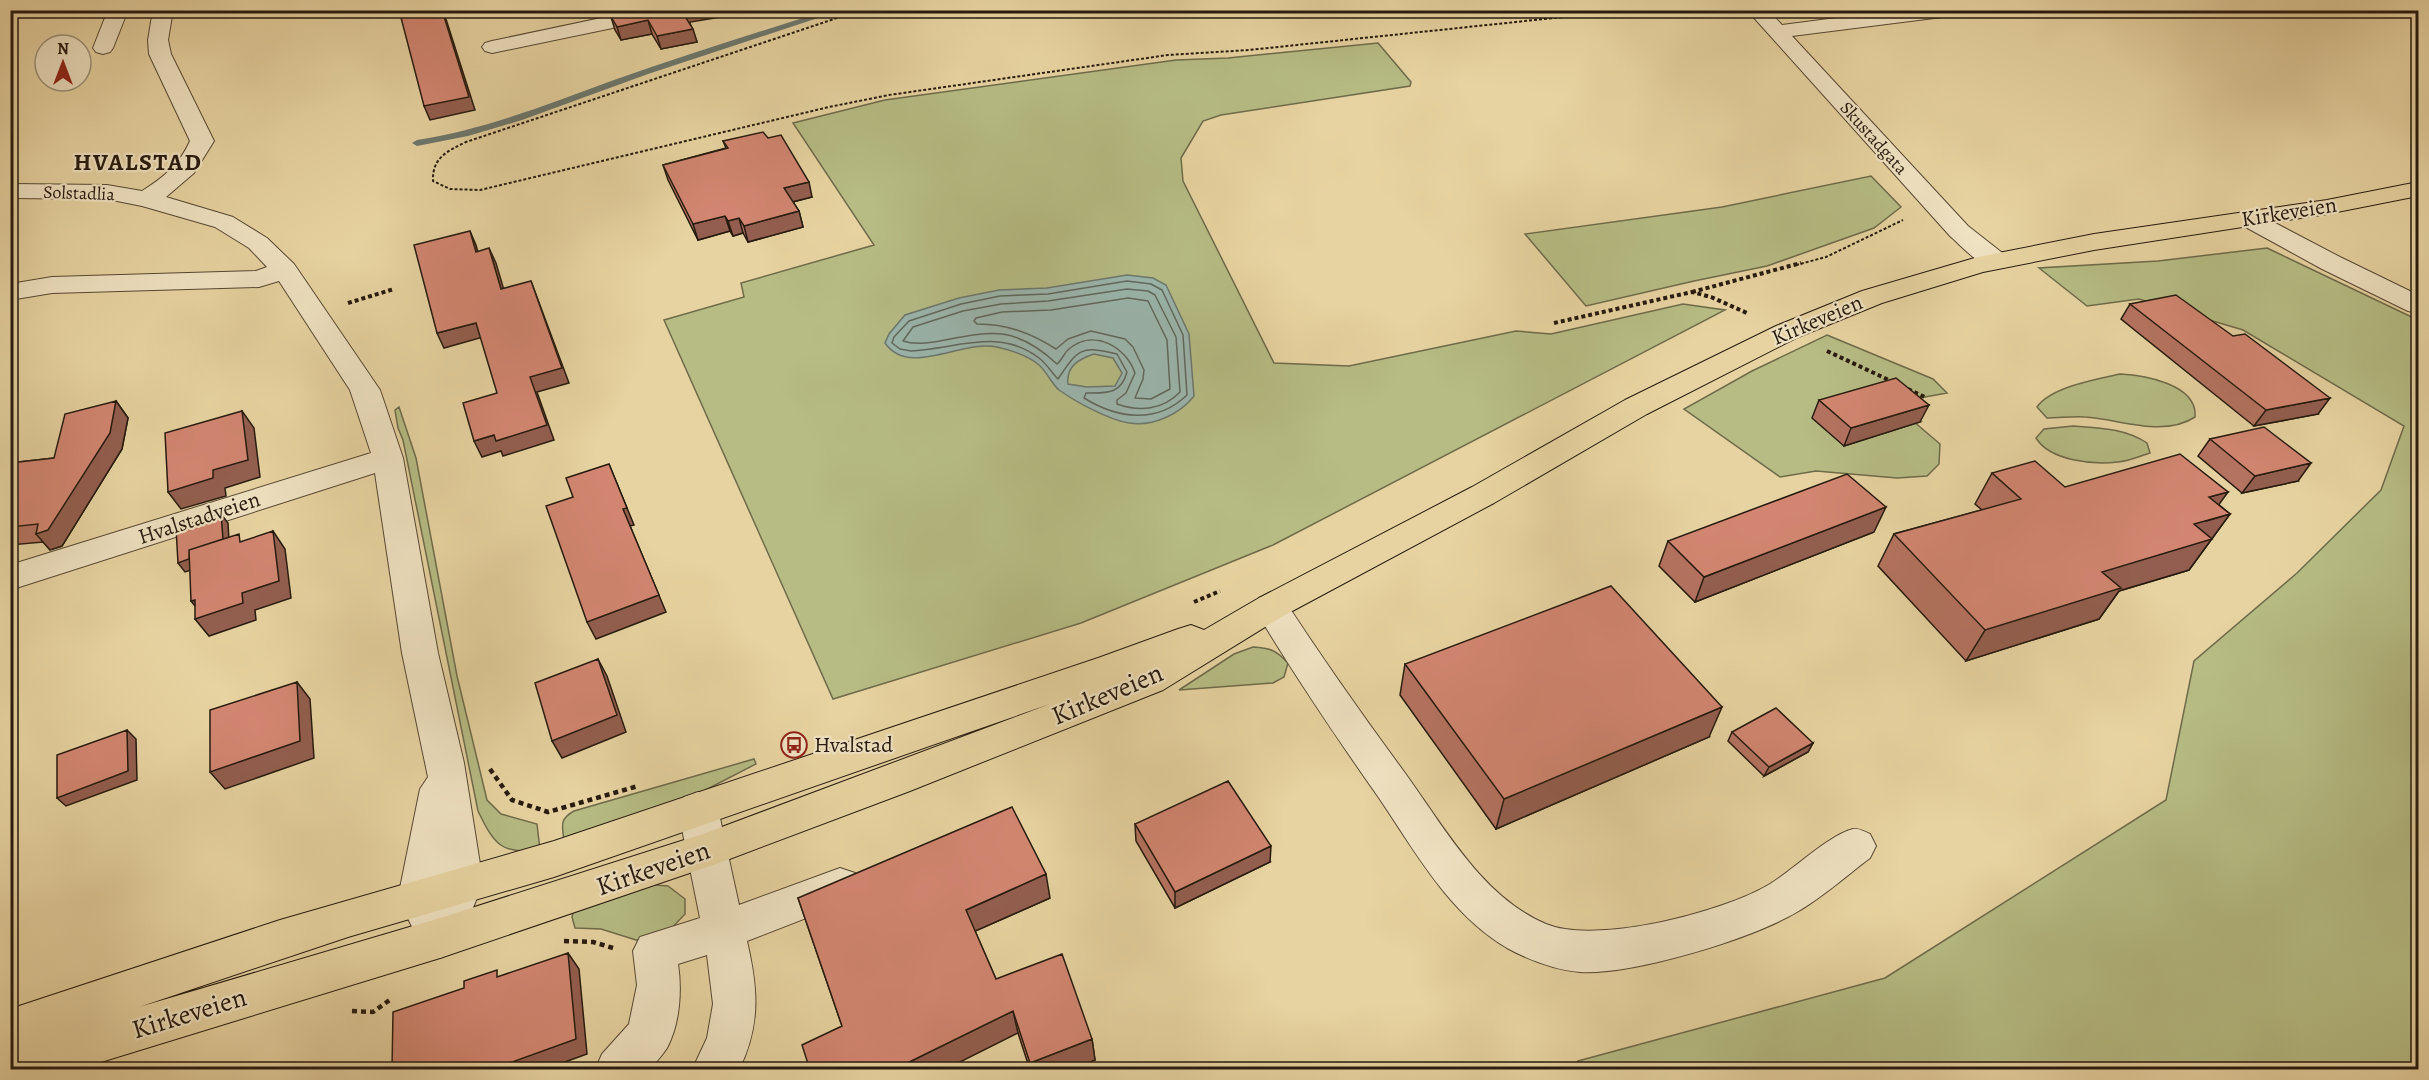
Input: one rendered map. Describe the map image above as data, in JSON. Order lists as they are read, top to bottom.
{
  "streets": {
    "main road": ["Kirkeveien"],
    "street": ["Skustadgata", "Solstadlia", "Hvalstadveien"]
  },
  "crossings": [
    ["Skustadgata", "Kirkeveien"]
  ],
  "districts": ["HVALSTAD"],
  "places": {
    "bus stop": ["Hvalstad"]
  },
  "north": "top"
}
